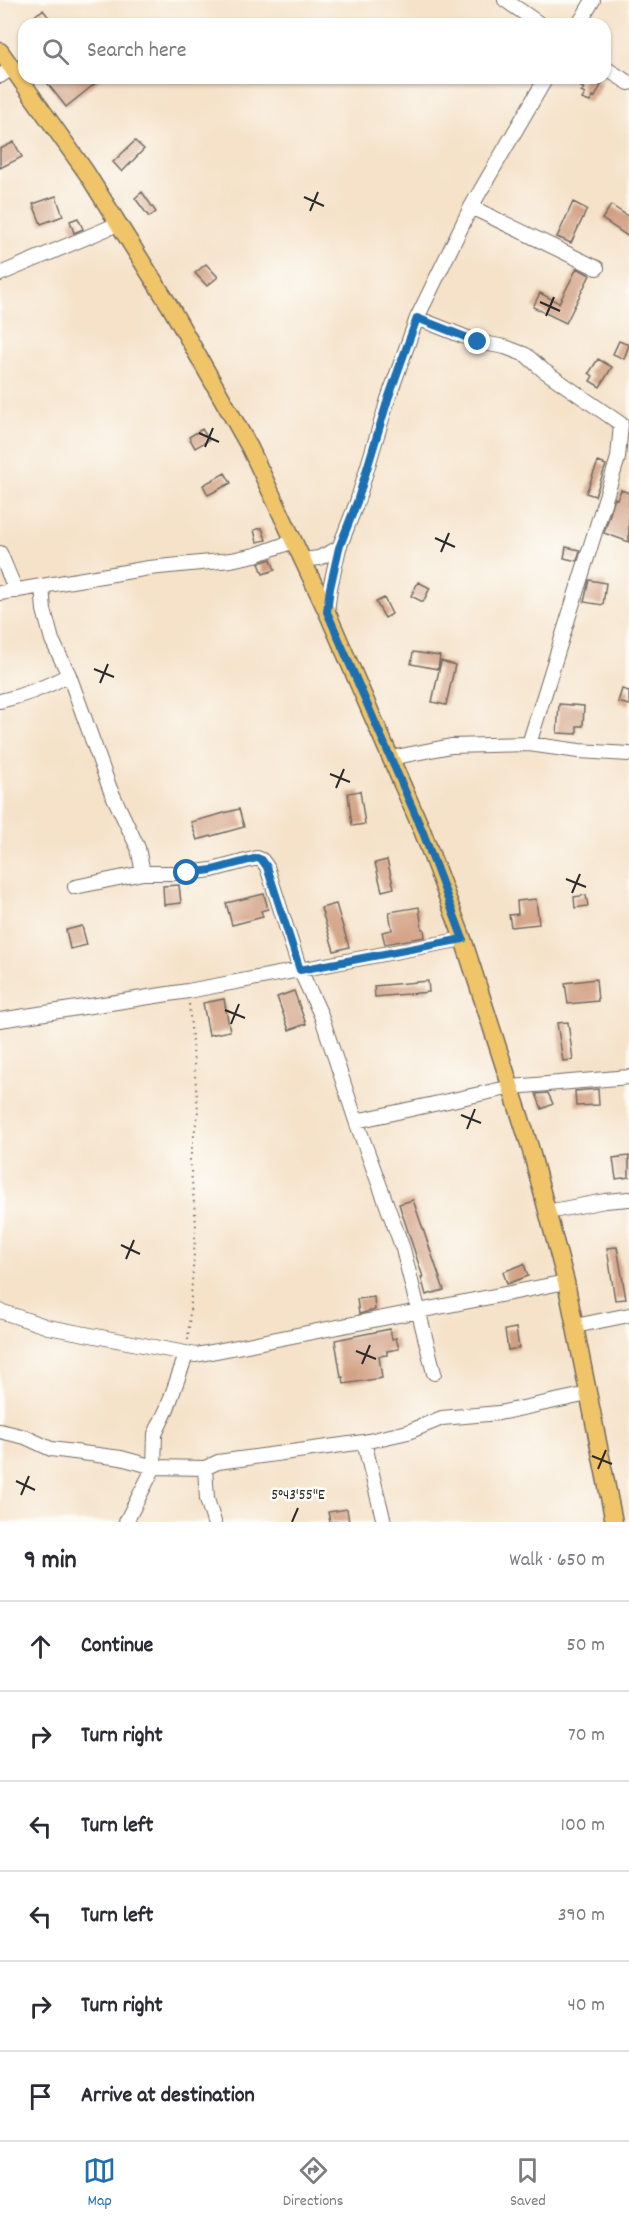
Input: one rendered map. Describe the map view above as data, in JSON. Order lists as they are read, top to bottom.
{
  "page": {
    "search": "Search here",
    "heading": ["9 min", "Walk · 650 m"],
    "list": [
      ["Continue", "50 m"],
      ["Turn right", "70 m"],
      ["Turn left", "100 m"],
      ["Turn left", "390 m"],
      ["Turn right", "40 m"],
      "Arrive at destination"
    ],
    "nav": ["Map", "Directions", "Saved"]
  },
  "coordinates": ["5°43'55\"E"]
}
